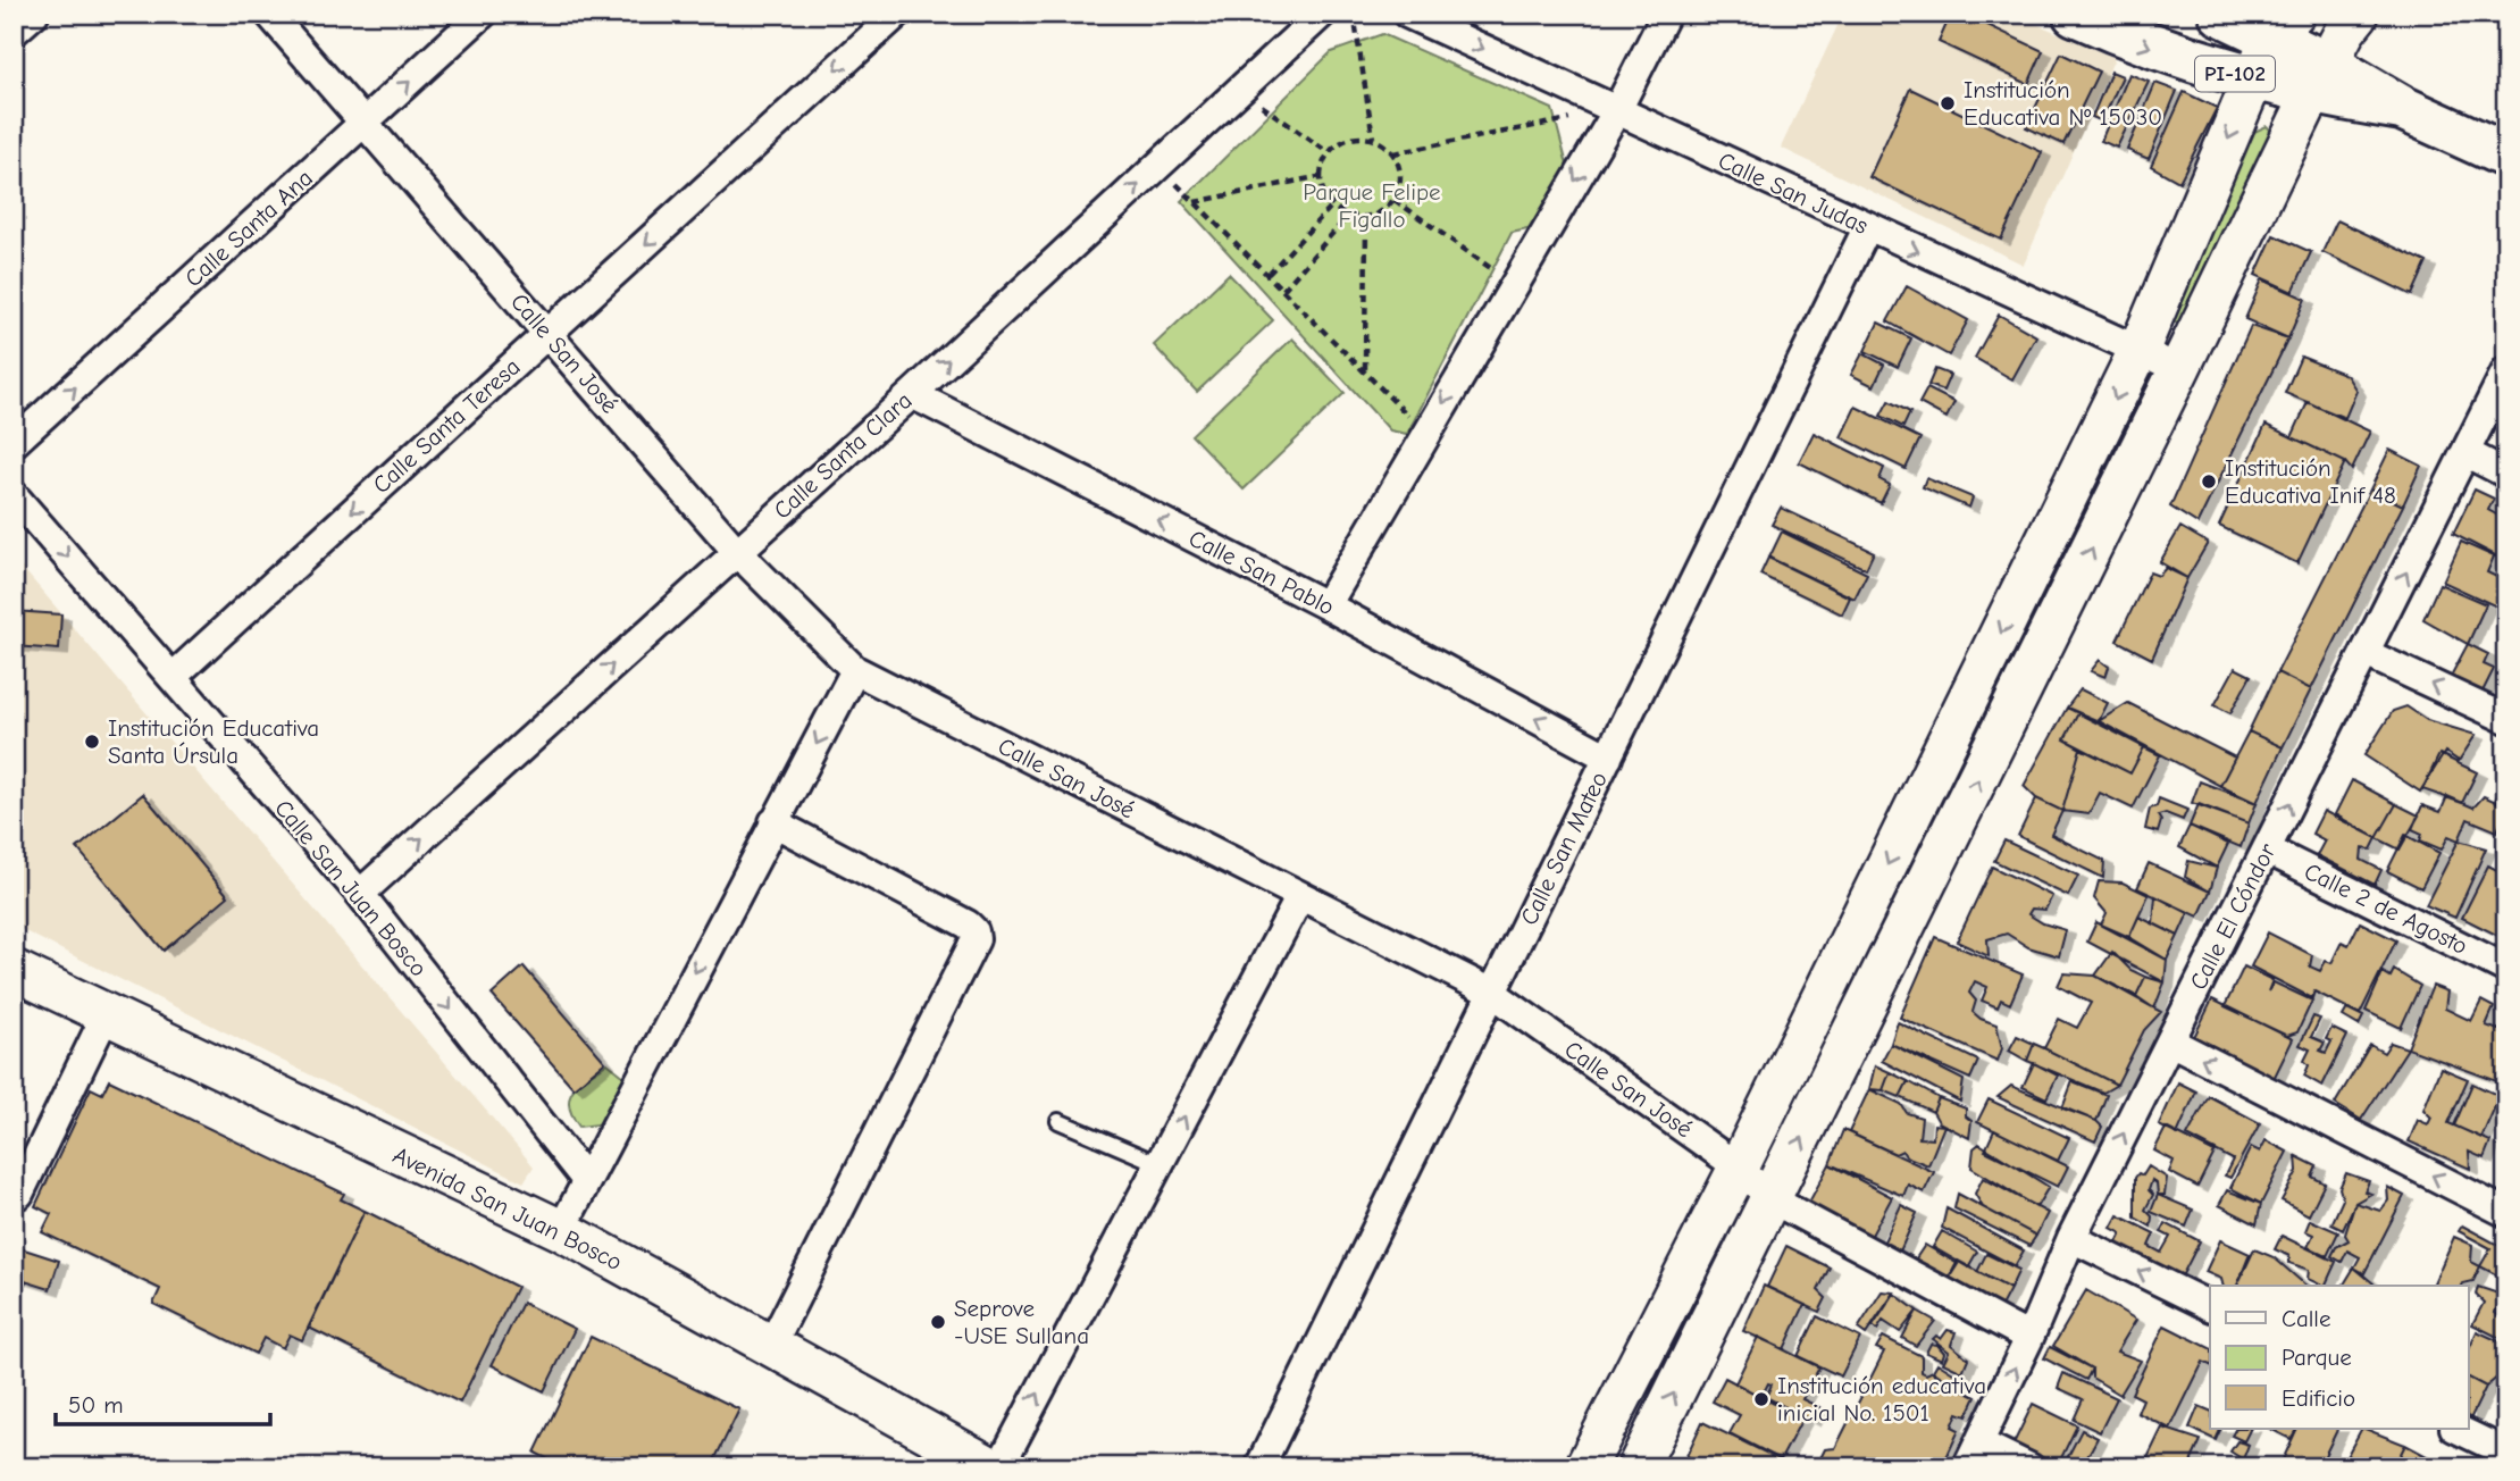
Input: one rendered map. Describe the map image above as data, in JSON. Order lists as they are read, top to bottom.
{
  "streets": {
    "main road": ["PI-102"],
    "street": [
      "Calle San Judas",
      "Calle Santa Ana",
      "Calle San José",
      "Calle Santa Teresa",
      "Calle Santa Clara",
      "Calle San Pablo",
      "Calle San Mateo",
      "Calle San Juan Bosco",
      "Calle 2 de Agosto",
      "Calle El Cóndor",
      "Avenida San Juan Bosco"
    ]
  },
  "crossings": [
    ["Calle San Judas", "Calle San Mateo"],
    ["Calle Santa Ana", "Calle San José"],
    ["Calle San José", "Calle Santa Teresa"],
    ["Calle San José", "Calle Santa Clara"],
    ["Calle San José", "Calle San Mateo"],
    ["Calle San José", "Calle El Cóndor"],
    ["Calle Santa Teresa", "Calle San Juan Bosco"],
    ["Calle Santa Clara", "Calle San Pablo"],
    ["Calle Santa Clara", "Calle San Juan Bosco"],
    ["Calle San Pablo", "Calle San Mateo"],
    ["Calle 2 de Agosto", "Calle El Cóndor"]
  ],
  "one_way": [
    "Calle San Judas",
    "Calle Santa Ana",
    "Calle Santa Teresa",
    "Calle Santa Clara",
    "Calle San Pablo",
    "Calle San Juan Bosco",
    "Calle El Cóndor"
  ],
  "parks": ["Parque Felipe Figallo"],
  "places": [
    "Institución Educativa Nº 15030",
    "Institución Educativa Inif 48",
    "Institución Educativa Santa Úrsula",
    "Seprove -USE Sullana",
    "Institución educativa inicial No. 1501"
  ],
  "legend": ["Calle", "Parque", "Edificio"],
  "scale_bar": "50 m"
}
